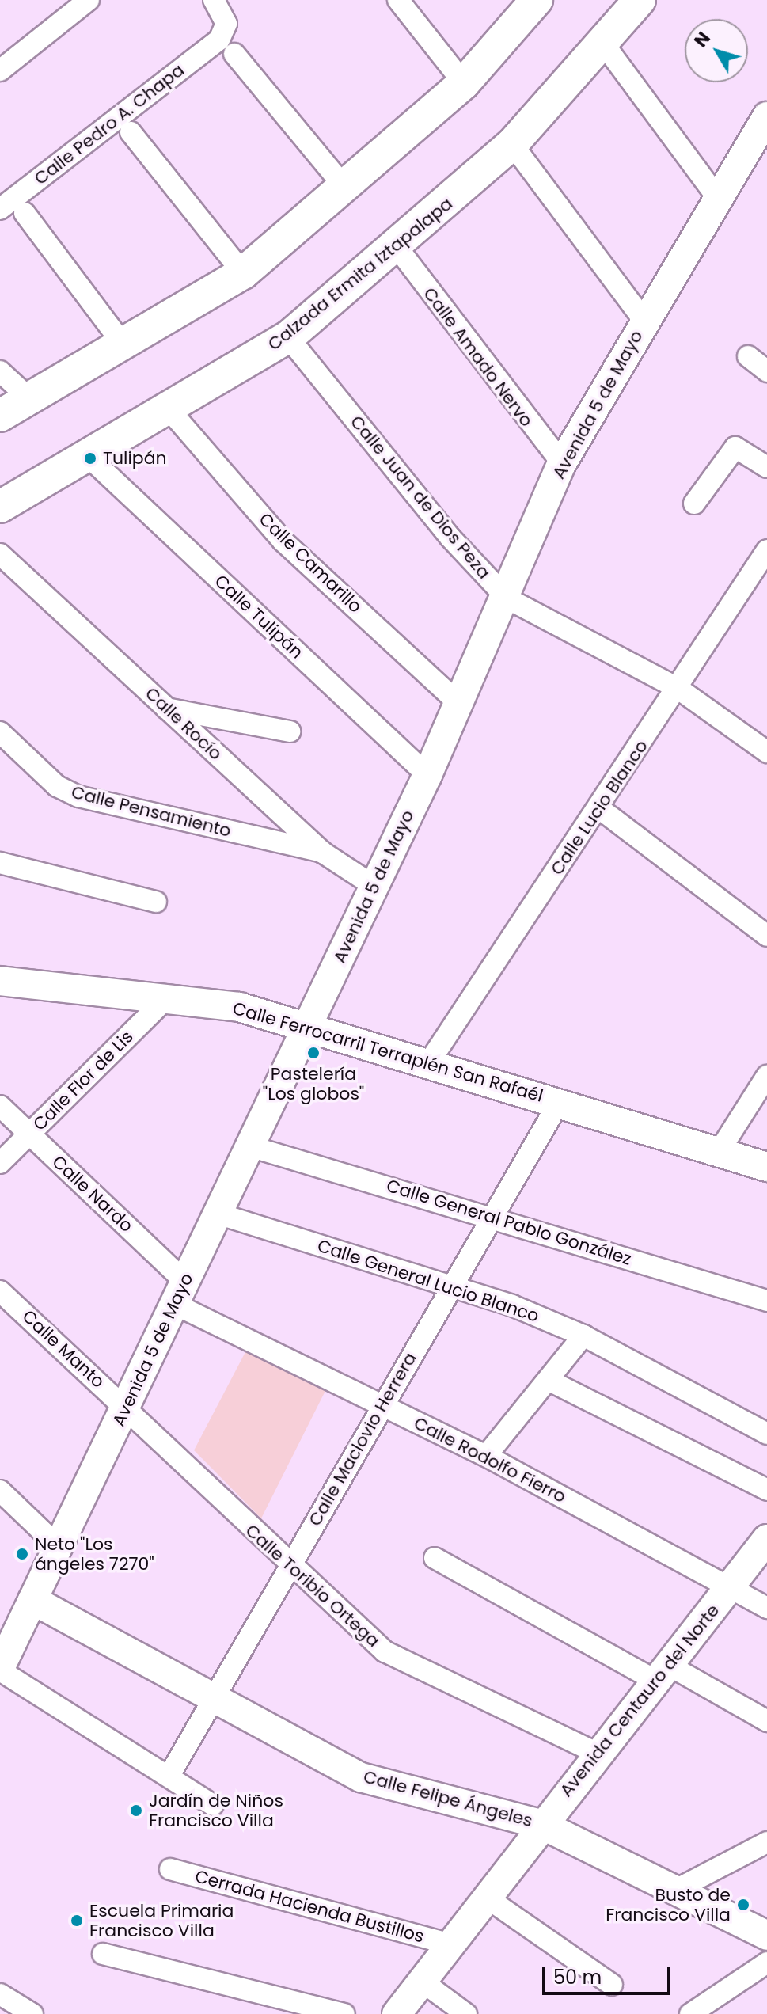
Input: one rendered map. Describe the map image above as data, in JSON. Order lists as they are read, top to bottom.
{
  "streets": {
    "main road": ["Calzada Ermita Iztapalapa"],
    "street": [
      "Calle Pedro A. Chapa",
      "Calle Amado Nervo",
      "Avenida 5 de Mayo",
      "Calle Juan de Dios Peza",
      "Calle Camarillo",
      "Calle Tulipán",
      "Calle Rocío",
      "Calle Lucio Blanco",
      "Calle Pensamiento",
      "Calle Ferrocarril Terraplén San Rafaél",
      "Calle Flor de Lis",
      "Calle Nardo",
      "Calle General Pablo González",
      "Calle General Lucio Blanco",
      "Calle Manto",
      "Calle Maclovio Herrera",
      "Calle Rodolfo Fierro",
      "Calle Toribio Ortega",
      "Avenida Centauro del Norte",
      "Calle Felipe Ángeles",
      "Cerrada Hacienda Bustillos"
    ]
  },
  "crossings": [
    ["Calzada Ermita Iztapalapa", "Calle Amado Nervo"],
    ["Calzada Ermita Iztapalapa", "Calle Juan de Dios Peza"],
    ["Calzada Ermita Iztapalapa", "Calle Camarillo"],
    ["Calzada Ermita Iztapalapa", "Calle Tulipán"],
    ["Calle Amado Nervo", "Avenida 5 de Mayo"],
    ["Avenida 5 de Mayo", "Calle Juan de Dios Peza"],
    ["Avenida 5 de Mayo", "Calle Camarillo"],
    ["Avenida 5 de Mayo", "Calle Tulipán"],
    ["Avenida 5 de Mayo", "Calle Rocío"],
    ["Avenida 5 de Mayo", "Calle Ferrocarril Terraplén San Rafaél"],
    ["Avenida 5 de Mayo", "Calle Nardo"],
    ["Avenida 5 de Mayo", "Calle General Pablo González"],
    ["Avenida 5 de Mayo", "Calle General Lucio Blanco"],
    ["Avenida 5 de Mayo", "Calle Manto"],
    ["Avenida 5 de Mayo", "Calle Rodolfo Fierro"],
    ["Avenida 5 de Mayo", "Calle Toribio Ortega"],
    ["Avenida 5 de Mayo", "Calle Felipe Ángeles"],
    ["Calle Juan de Dios Peza", "Calle Lucio Blanco"],
    ["Calle Rocío", "Calle Pensamiento"],
    ["Calle Lucio Blanco", "Calle Ferrocarril Terraplén San Rafaél"],
    ["Calle Ferrocarril Terraplén San Rafaél", "Calle Flor de Lis"],
    ["Calle Ferrocarril Terraplén San Rafaél", "Calle Maclovio Herrera"],
    ["Calle Flor de Lis", "Calle Nardo"],
    ["Calle Nardo", "Calle Rodolfo Fierro"],
    ["Calle General Pablo González", "Calle Maclovio Herrera"],
    ["Calle General Lucio Blanco", "Calle Maclovio Herrera"],
    ["Calle Manto", "Calle Toribio Ortega"],
    ["Calle Maclovio Herrera", "Calle Rodolfo Fierro"],
    ["Calle Maclovio Herrera", "Calle Toribio Ortega"],
    ["Calle Maclovio Herrera", "Calle Felipe Ángeles"],
    ["Calle Rodolfo Fierro", "Avenida Centauro del Norte"],
    ["Calle Toribio Ortega", "Avenida Centauro del Norte"],
    ["Avenida Centauro del Norte", "Calle Felipe Ángeles"],
    ["Avenida Centauro del Norte", "Cerrada Hacienda Bustillos"]
  ],
  "places": [
    "Tulipán",
    "Pastelería \"Los globos\"",
    "Neto \"Los ángeles 7270\"",
    "Jardín de Niños Francisco Villa",
    "Busto de Francisco Villa",
    "Escuela Primaria Francisco Villa"
  ],
  "scale_bar": "50 m",
  "north": "top left"
}
